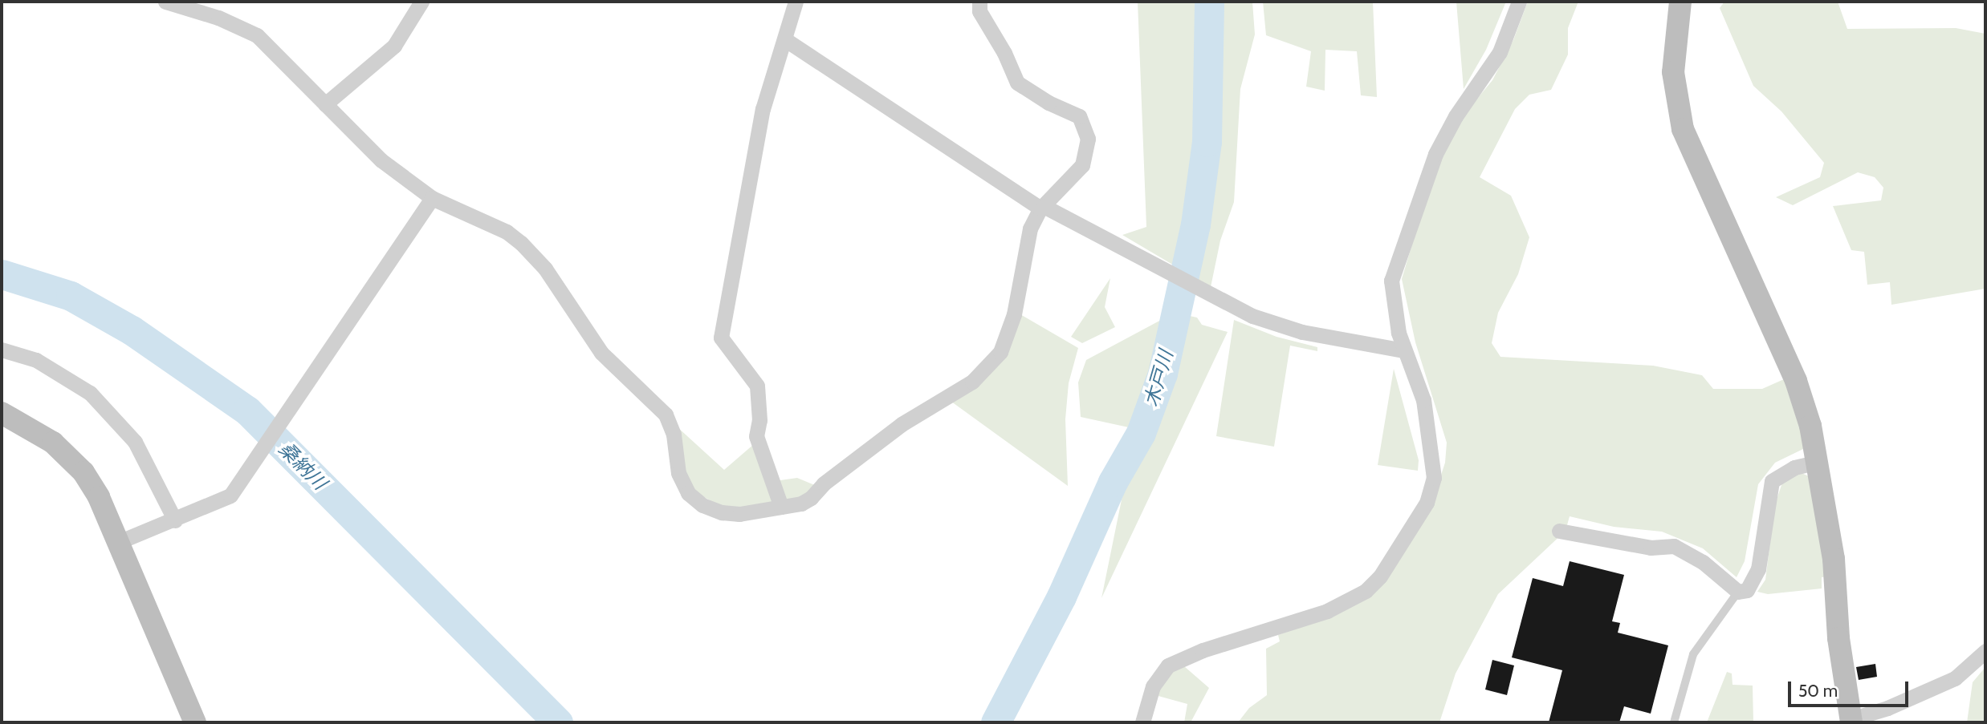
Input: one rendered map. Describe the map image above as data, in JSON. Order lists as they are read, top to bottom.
{
  "water": ["木戸川", "桑納川"],
  "scale_bar": "50 m"
}
